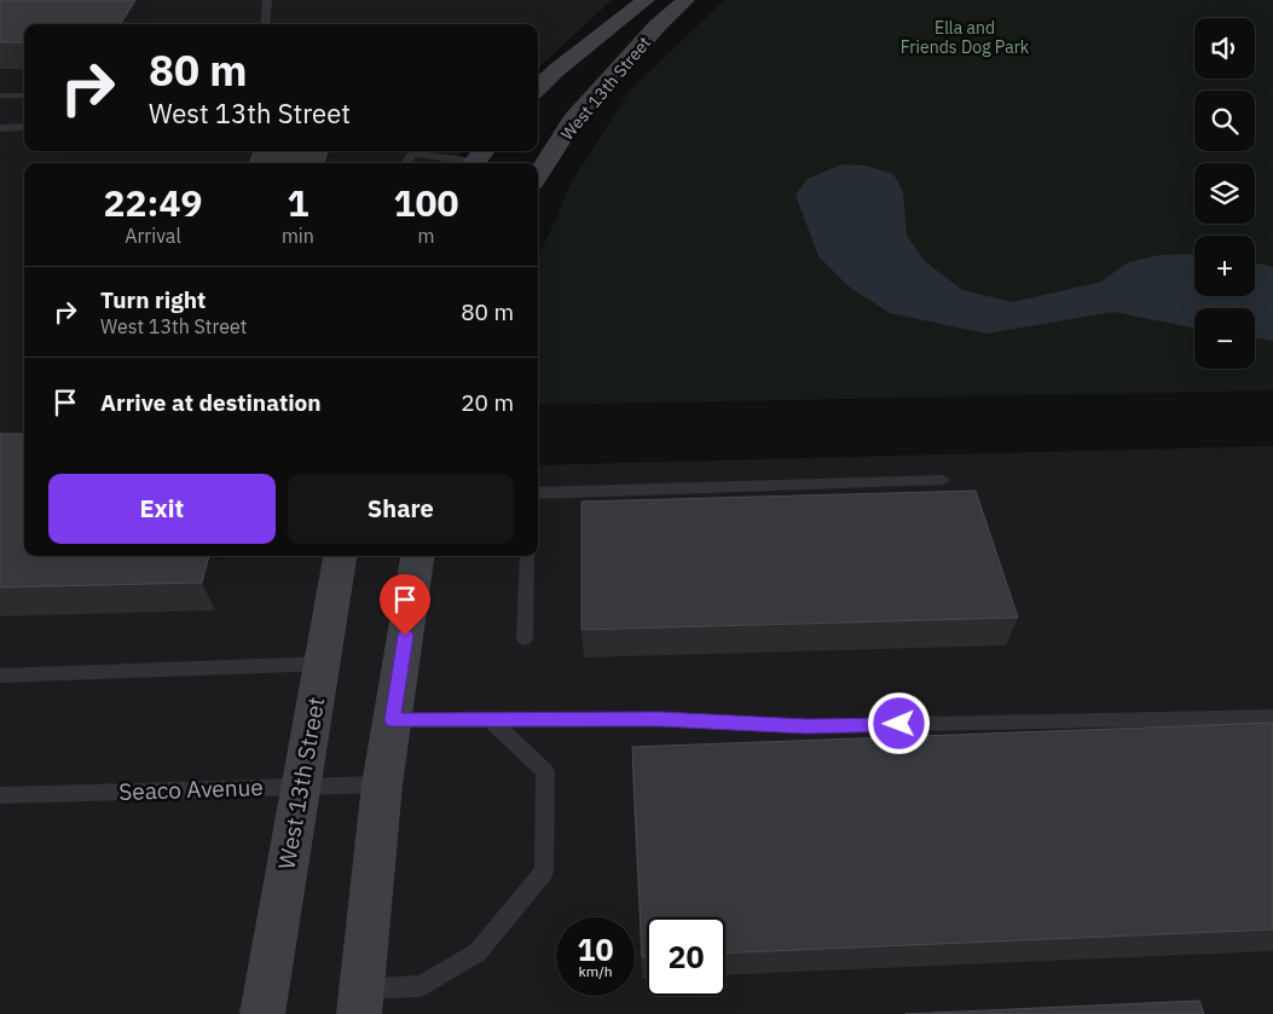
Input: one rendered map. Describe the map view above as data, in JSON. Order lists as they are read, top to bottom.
{
  "streets": {
    "main road": ["West 13th Street"],
    "lane": ["Seaco Avenue"]
  },
  "crossings": [
    ["West 13th Street", "Seaco Avenue"]
  ],
  "parks": ["Ella and Friends Dog Park"],
  "page": {
    "map_buttons": ["+", "−"],
    "turn": ["80 m", "West 13th Street"],
    "eta": [
      "22:49",
      "Arrival",
      "1",
      "min",
      "100",
      "m"
    ],
    "list": [
      {
        "name": "Turn right",
        "note": "West 13th Street",
        "value": "80 m"
      },
      {
        "name": "Arrive at destination",
        "value": "20 m"
      }
    ],
    "buttons": ["Exit", "Share"],
    "speed": "10 km/h",
    "limit": "20"
  }
}
